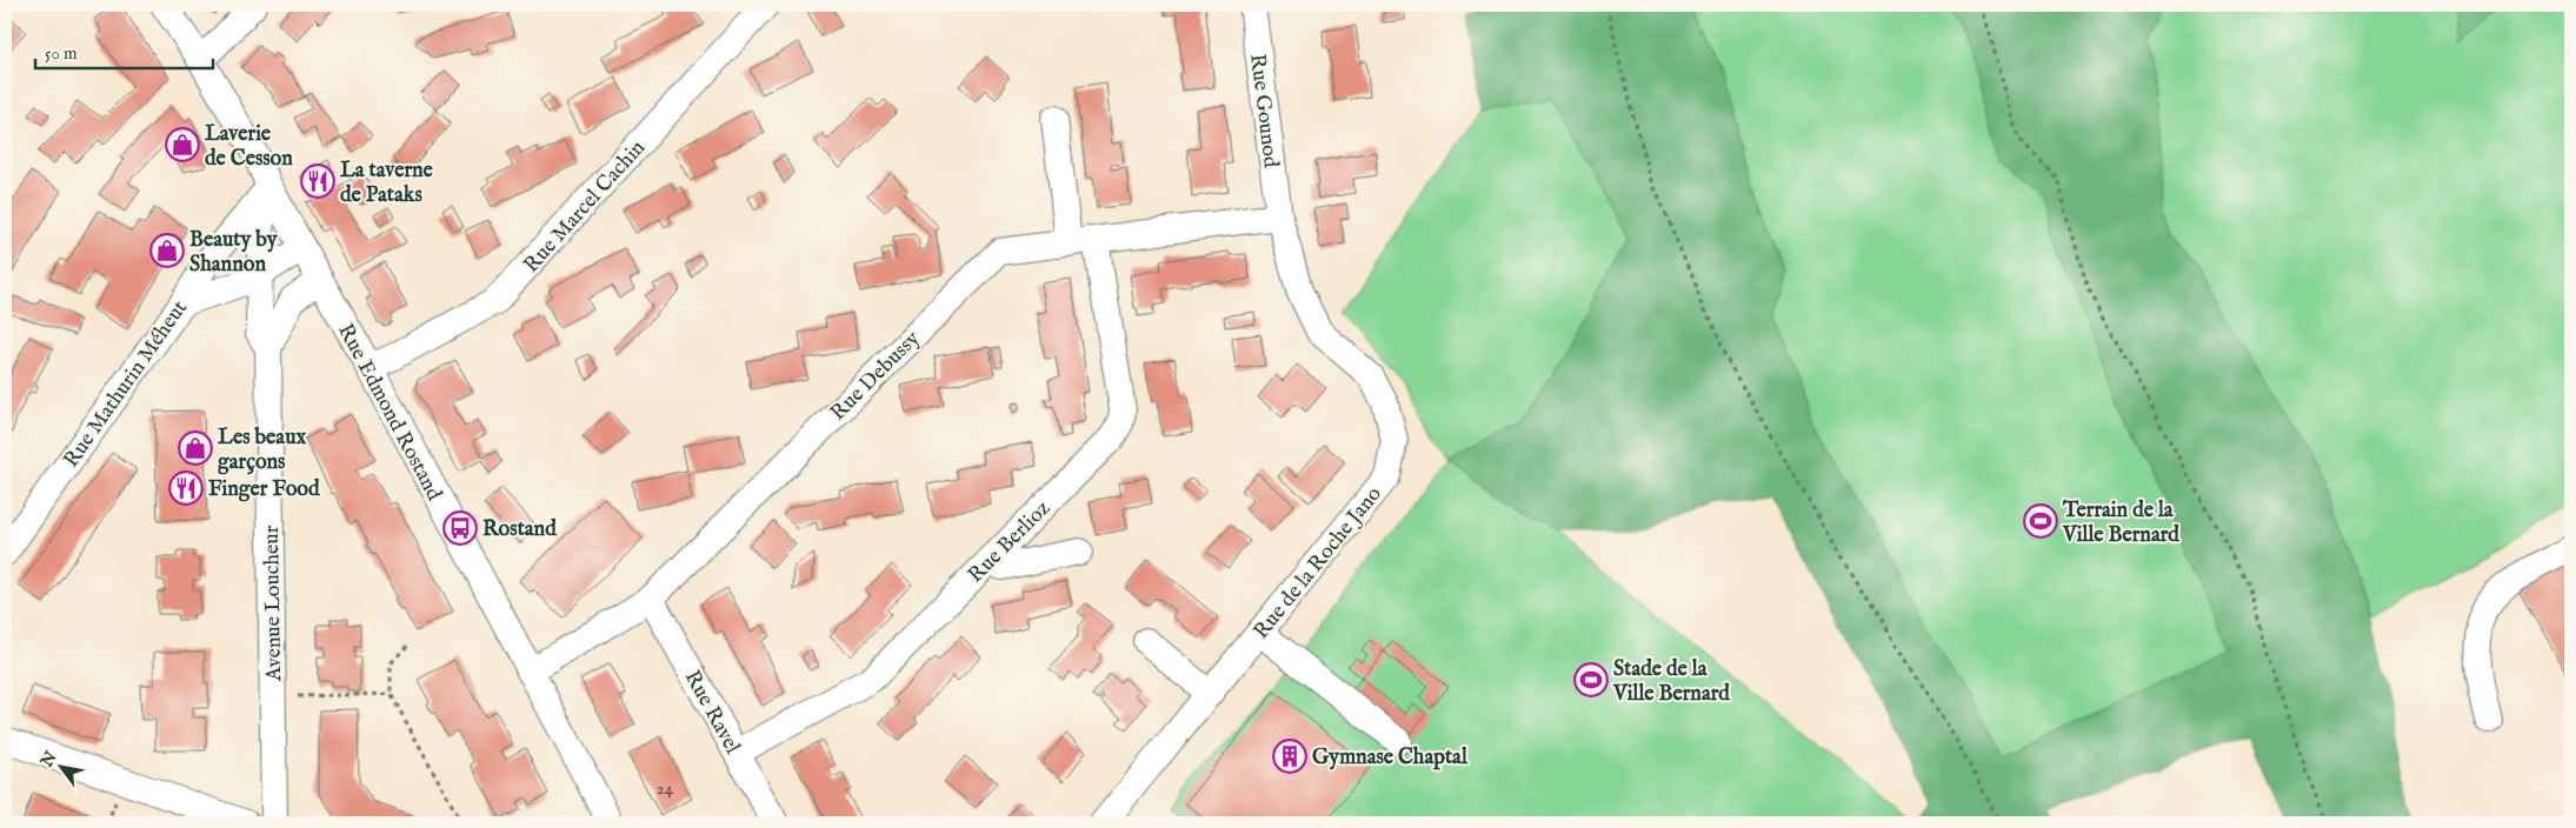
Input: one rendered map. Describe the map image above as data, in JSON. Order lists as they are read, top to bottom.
{
  "streets": {
    "street": [
      "Rue Gounod",
      "Rue Marcel Cachin",
      "Rue Debussy",
      "Rue Mathurin Méheut",
      "Rue Edmond Rostand",
      "Rue Berlioz",
      "Rue de la Roche Jano",
      "Avenue Loucheur",
      "Rue Ravel"
    ]
  },
  "crossings": [
    ["Rue Gounod", "Rue Debussy"],
    ["Rue Gounod", "Rue de la Roche Jano"],
    ["Rue Marcel Cachin", "Rue Edmond Rostand"],
    ["Rue Debussy", "Rue Edmond Rostand"],
    ["Rue Debussy", "Rue Berlioz"],
    ["Rue Debussy", "Rue de la Roche Jano"],
    ["Rue Debussy", "Rue Ravel"],
    ["Rue Mathurin Méheut", "Rue Edmond Rostand"],
    ["Rue Mathurin Méheut", "Avenue Loucheur"],
    ["Rue Edmond Rostand", "Avenue Loucheur"],
    ["Rue Berlioz", "Rue Ravel"]
  ],
  "places": {
    "shop": ["Laverie de Cesson", "Beauty by Shannon", "Les beaux garçons"],
    "restaurant": ["La taverne de Pataks", "Finger Food"],
    "sports": ["Terrain de la Ville Bernard", "Stade de la Ville Bernard"],
    "bus stop": ["Rostand"],
    "building": ["Gymnase Chaptal"]
  },
  "house_numbers": ["24"],
  "scale_bar": "50 m",
  "north": "top left"
}
